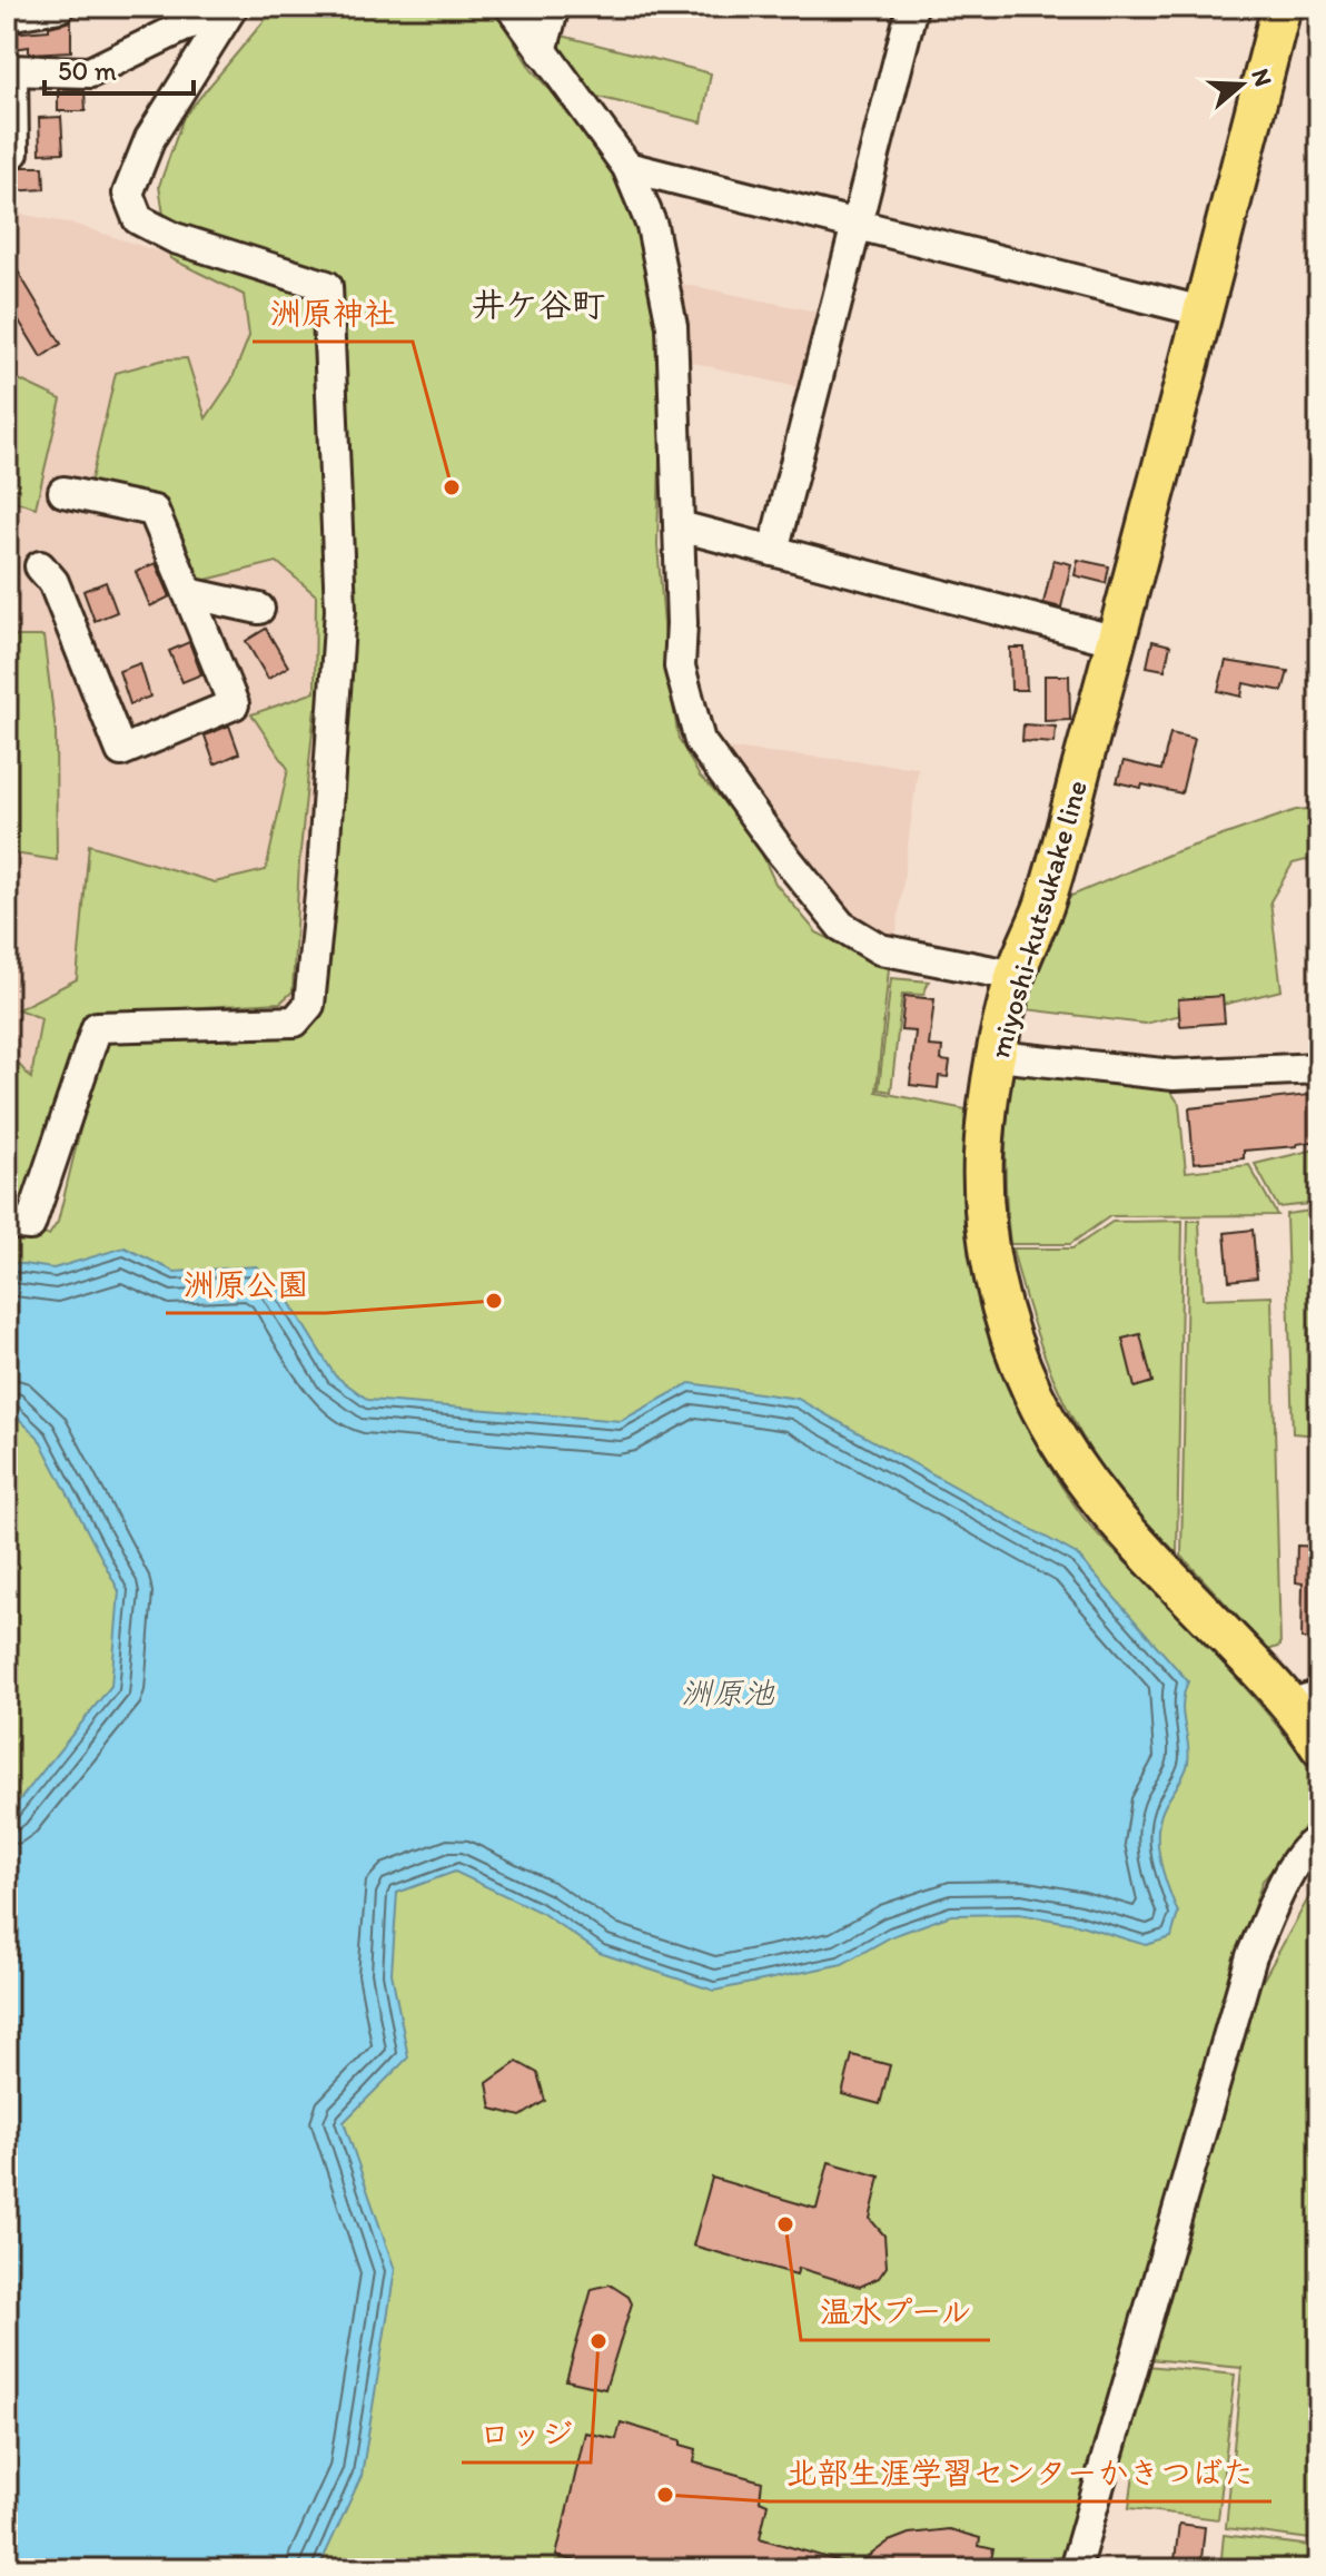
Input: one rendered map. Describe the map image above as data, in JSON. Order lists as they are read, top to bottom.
{
  "streets": {
    "main road": ["miyoshi-kutsukake line"]
  },
  "districts": ["井ケ谷町"],
  "water": ["洲原池"],
  "places": [
    "洲原神社",
    "洲原公園",
    "温水プール",
    "ロッジ",
    "北部生涯学習センターかきつばた"
  ],
  "scale_bar": "50 m",
  "north": "right"
}
